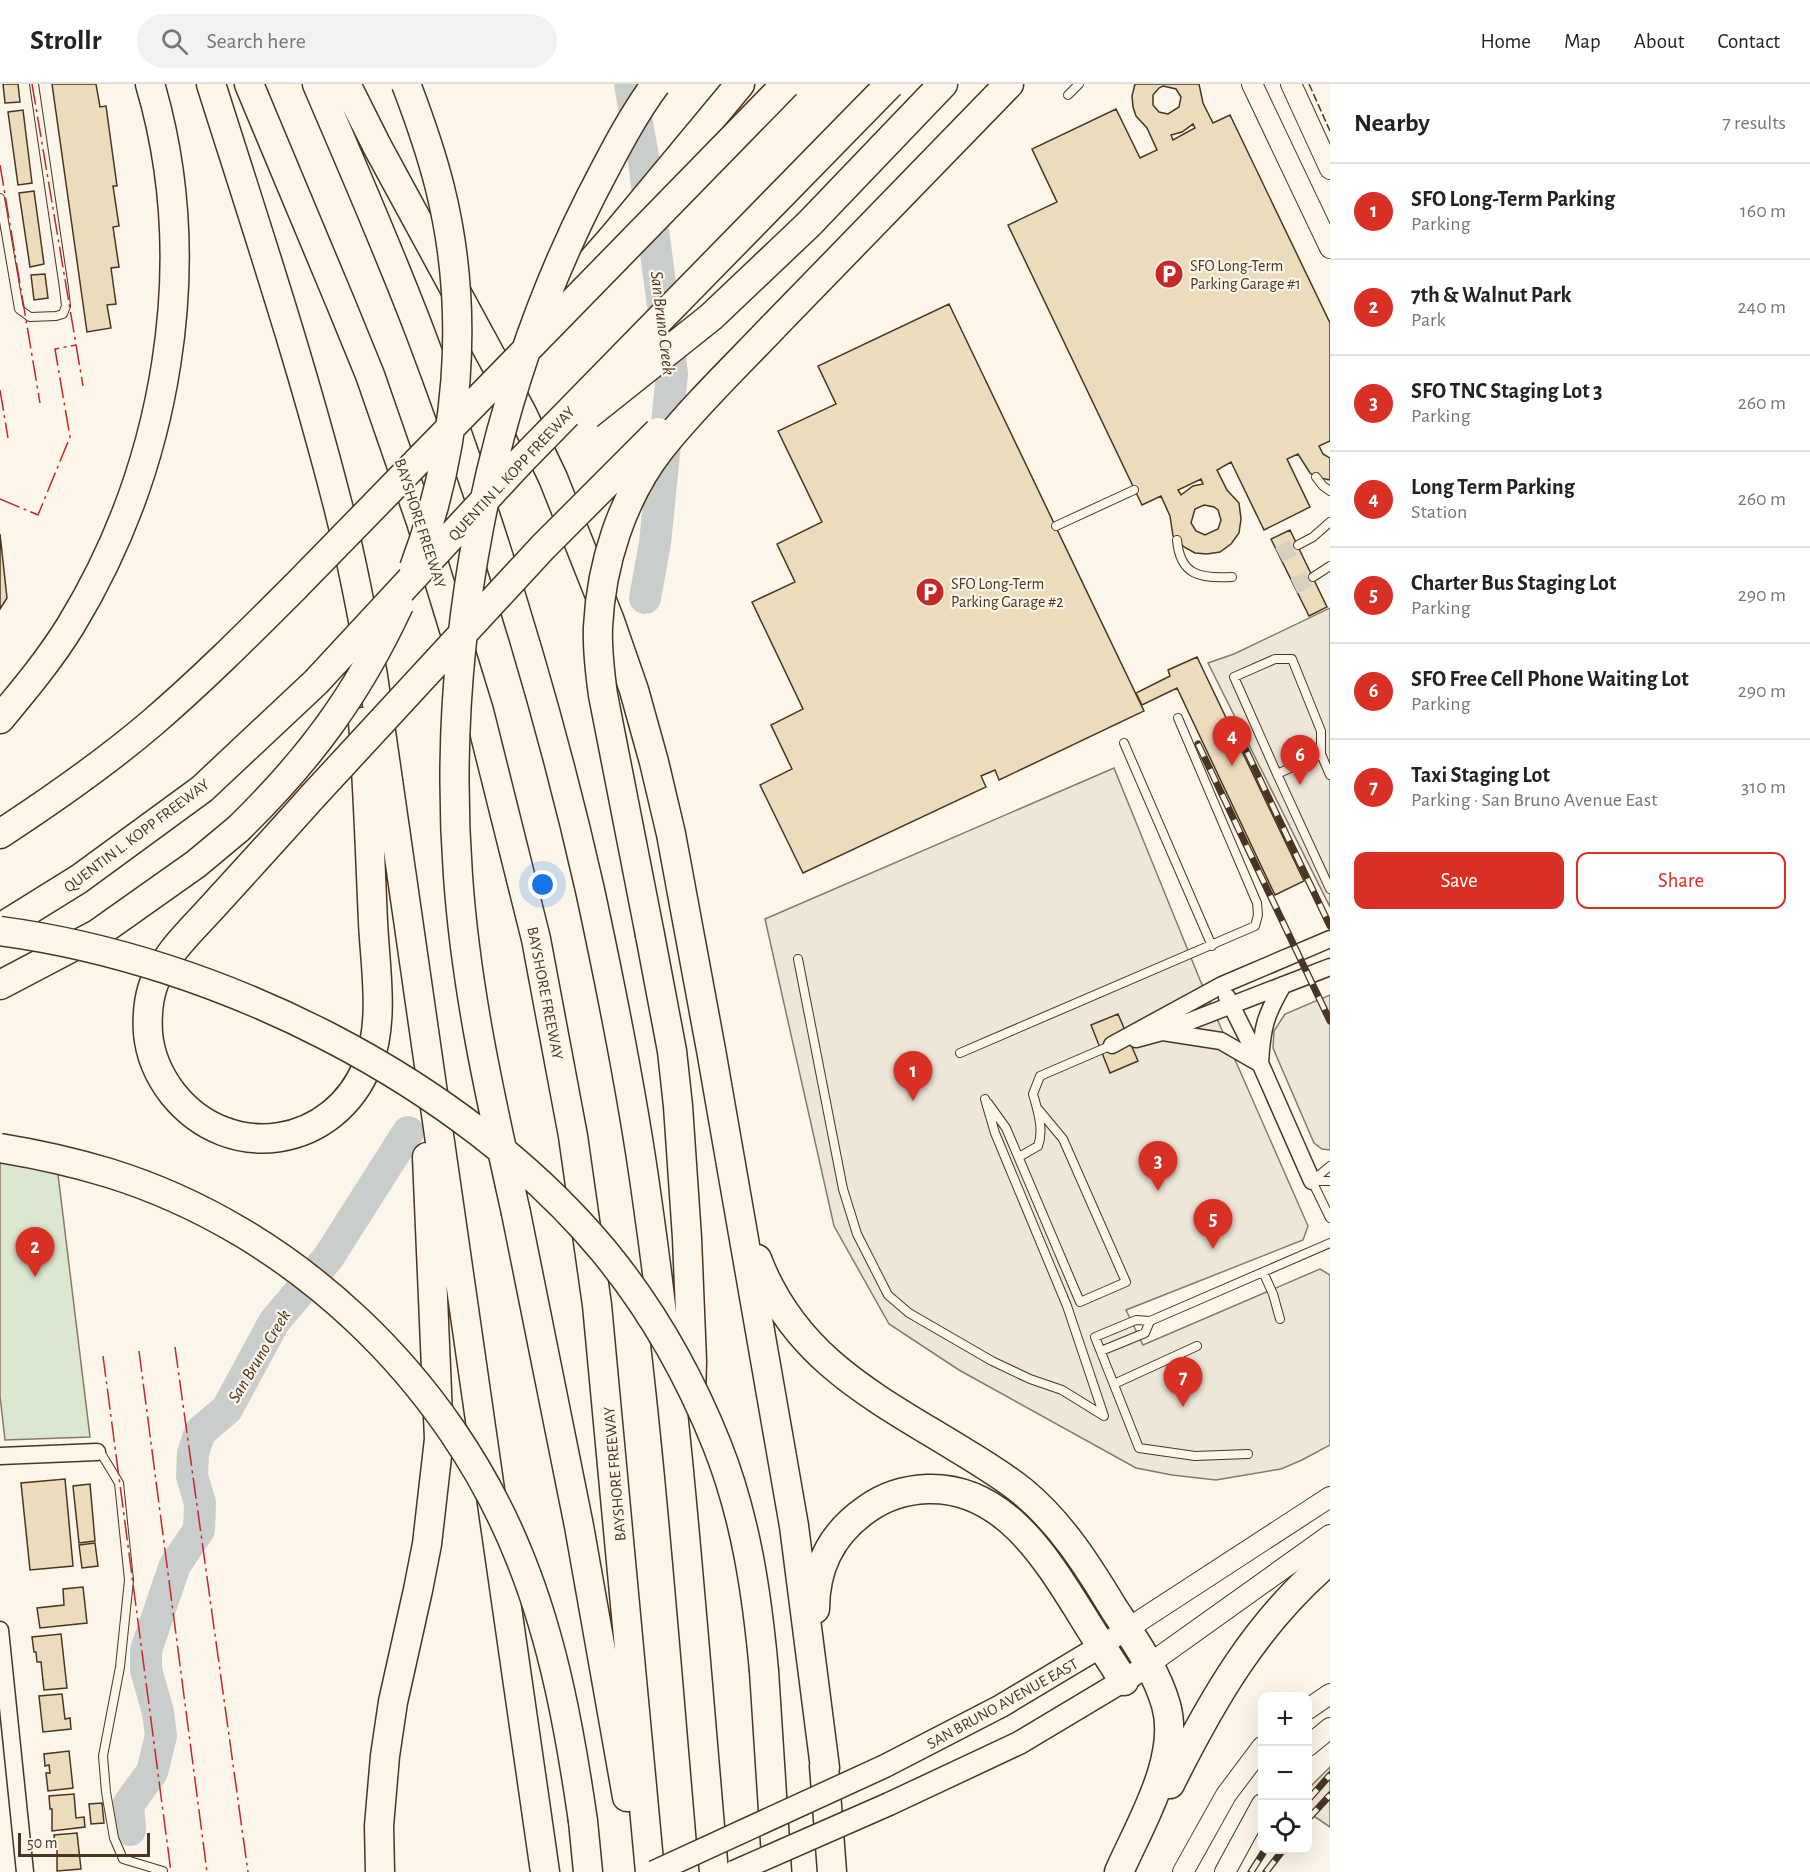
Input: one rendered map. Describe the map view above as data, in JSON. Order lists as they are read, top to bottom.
{
  "streets": {
    "highway": ["QUENTIN L. KOPP FREEWAY", "BAYSHORE FREEWAY"],
    "main road": ["SAN BRUNO AVENUE EAST"]
  },
  "crossings": [
    ["BAYSHORE FREEWAY", "SAN BRUNO AVENUE EAST"]
  ],
  "water": ["San Bruno Creek"],
  "places": {
    "parking": ["SFO Long-Term Parking Garage #1", "SFO Long-Term Parking Garage #2"]
  },
  "scale_bar": "50 m",
  "page": {
    "header": "Strollr",
    "search": "Search here",
    "nav": [
      "Home",
      "Map",
      "About",
      "Contact"
    ],
    "heading": ["Nearby", "7 results"],
    "list": [
      {
        "mark": "1",
        "name": "SFO Long-Term Parking",
        "note": "Parking",
        "value": "160 m"
      },
      {
        "mark": "2",
        "name": "7th & Walnut Park",
        "note": "Park",
        "value": "240 m"
      },
      {
        "mark": "3",
        "name": "SFO TNC Staging Lot 3",
        "note": "Parking",
        "value": "260 m"
      },
      {
        "mark": "4",
        "name": "Long Term Parking",
        "note": "Station",
        "value": "260 m"
      },
      {
        "mark": "5",
        "name": "Charter Bus Staging Lot",
        "note": "Parking",
        "value": "290 m"
      },
      {
        "mark": "6",
        "name": "SFO Free Cell Phone Waiting Lot",
        "note": "Parking",
        "value": "290 m"
      },
      {
        "mark": "7",
        "name": "Taxi Staging Lot",
        "note": "Parking · San Bruno Avenue East",
        "value": "310 m"
      }
    ],
    "pins": [
      "4",
      "6",
      "1",
      "3",
      "5",
      "2",
      "7"
    ],
    "buttons": ["Save", "Share"],
    "map_buttons": ["+", "−"],
    "scale": "50 m"
  }
}
